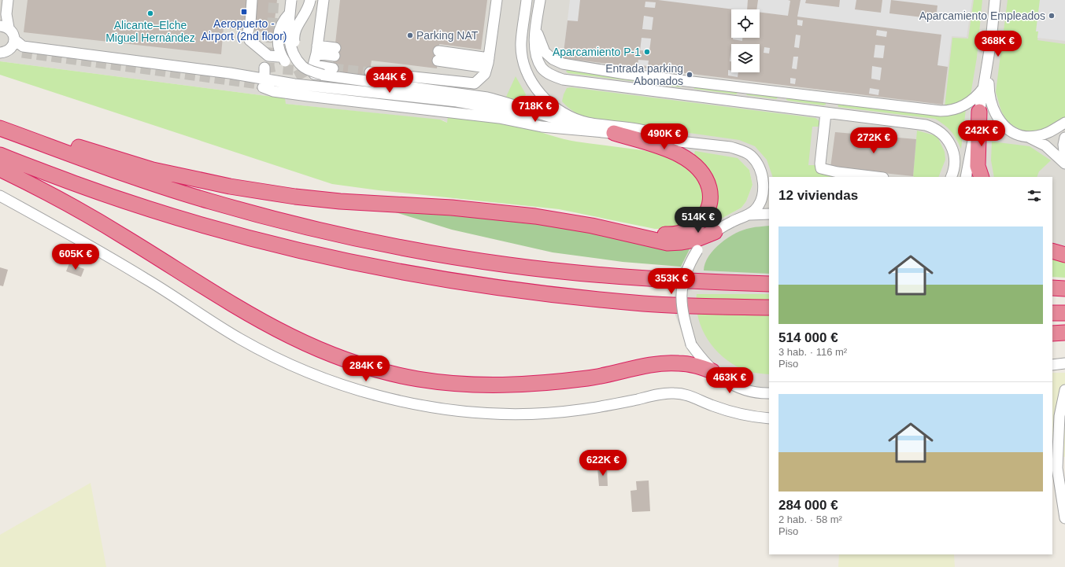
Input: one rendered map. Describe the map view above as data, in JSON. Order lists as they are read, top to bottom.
{
  "places": {
    "transit": ["Aeropuerto - Airport (2nd floor)"],
    "other": [
      "Alicante–Elche Miguel Hernández",
      "Aparcamiento Empleados",
      "Parking NAT",
      "Aparcamiento P-1",
      "Entrada parking Abonados"
    ]
  },
  "page": {
    "price": [
      "368K €",
      "344K €",
      "718K €",
      "242K €",
      "490K €",
      "272K €",
      "514K €",
      "605K €",
      "353K €",
      "284K €",
      "463K €",
      "622K €"
    ],
    "heading": "12 viviendas",
    "list": [
      {
        "name": "514 000 €",
        "note": "3 hab. · 116 m² · Piso"
      },
      {
        "name": "284 000 €",
        "note": "2 hab. · 58 m² · Piso"
      }
    ]
  }
}
